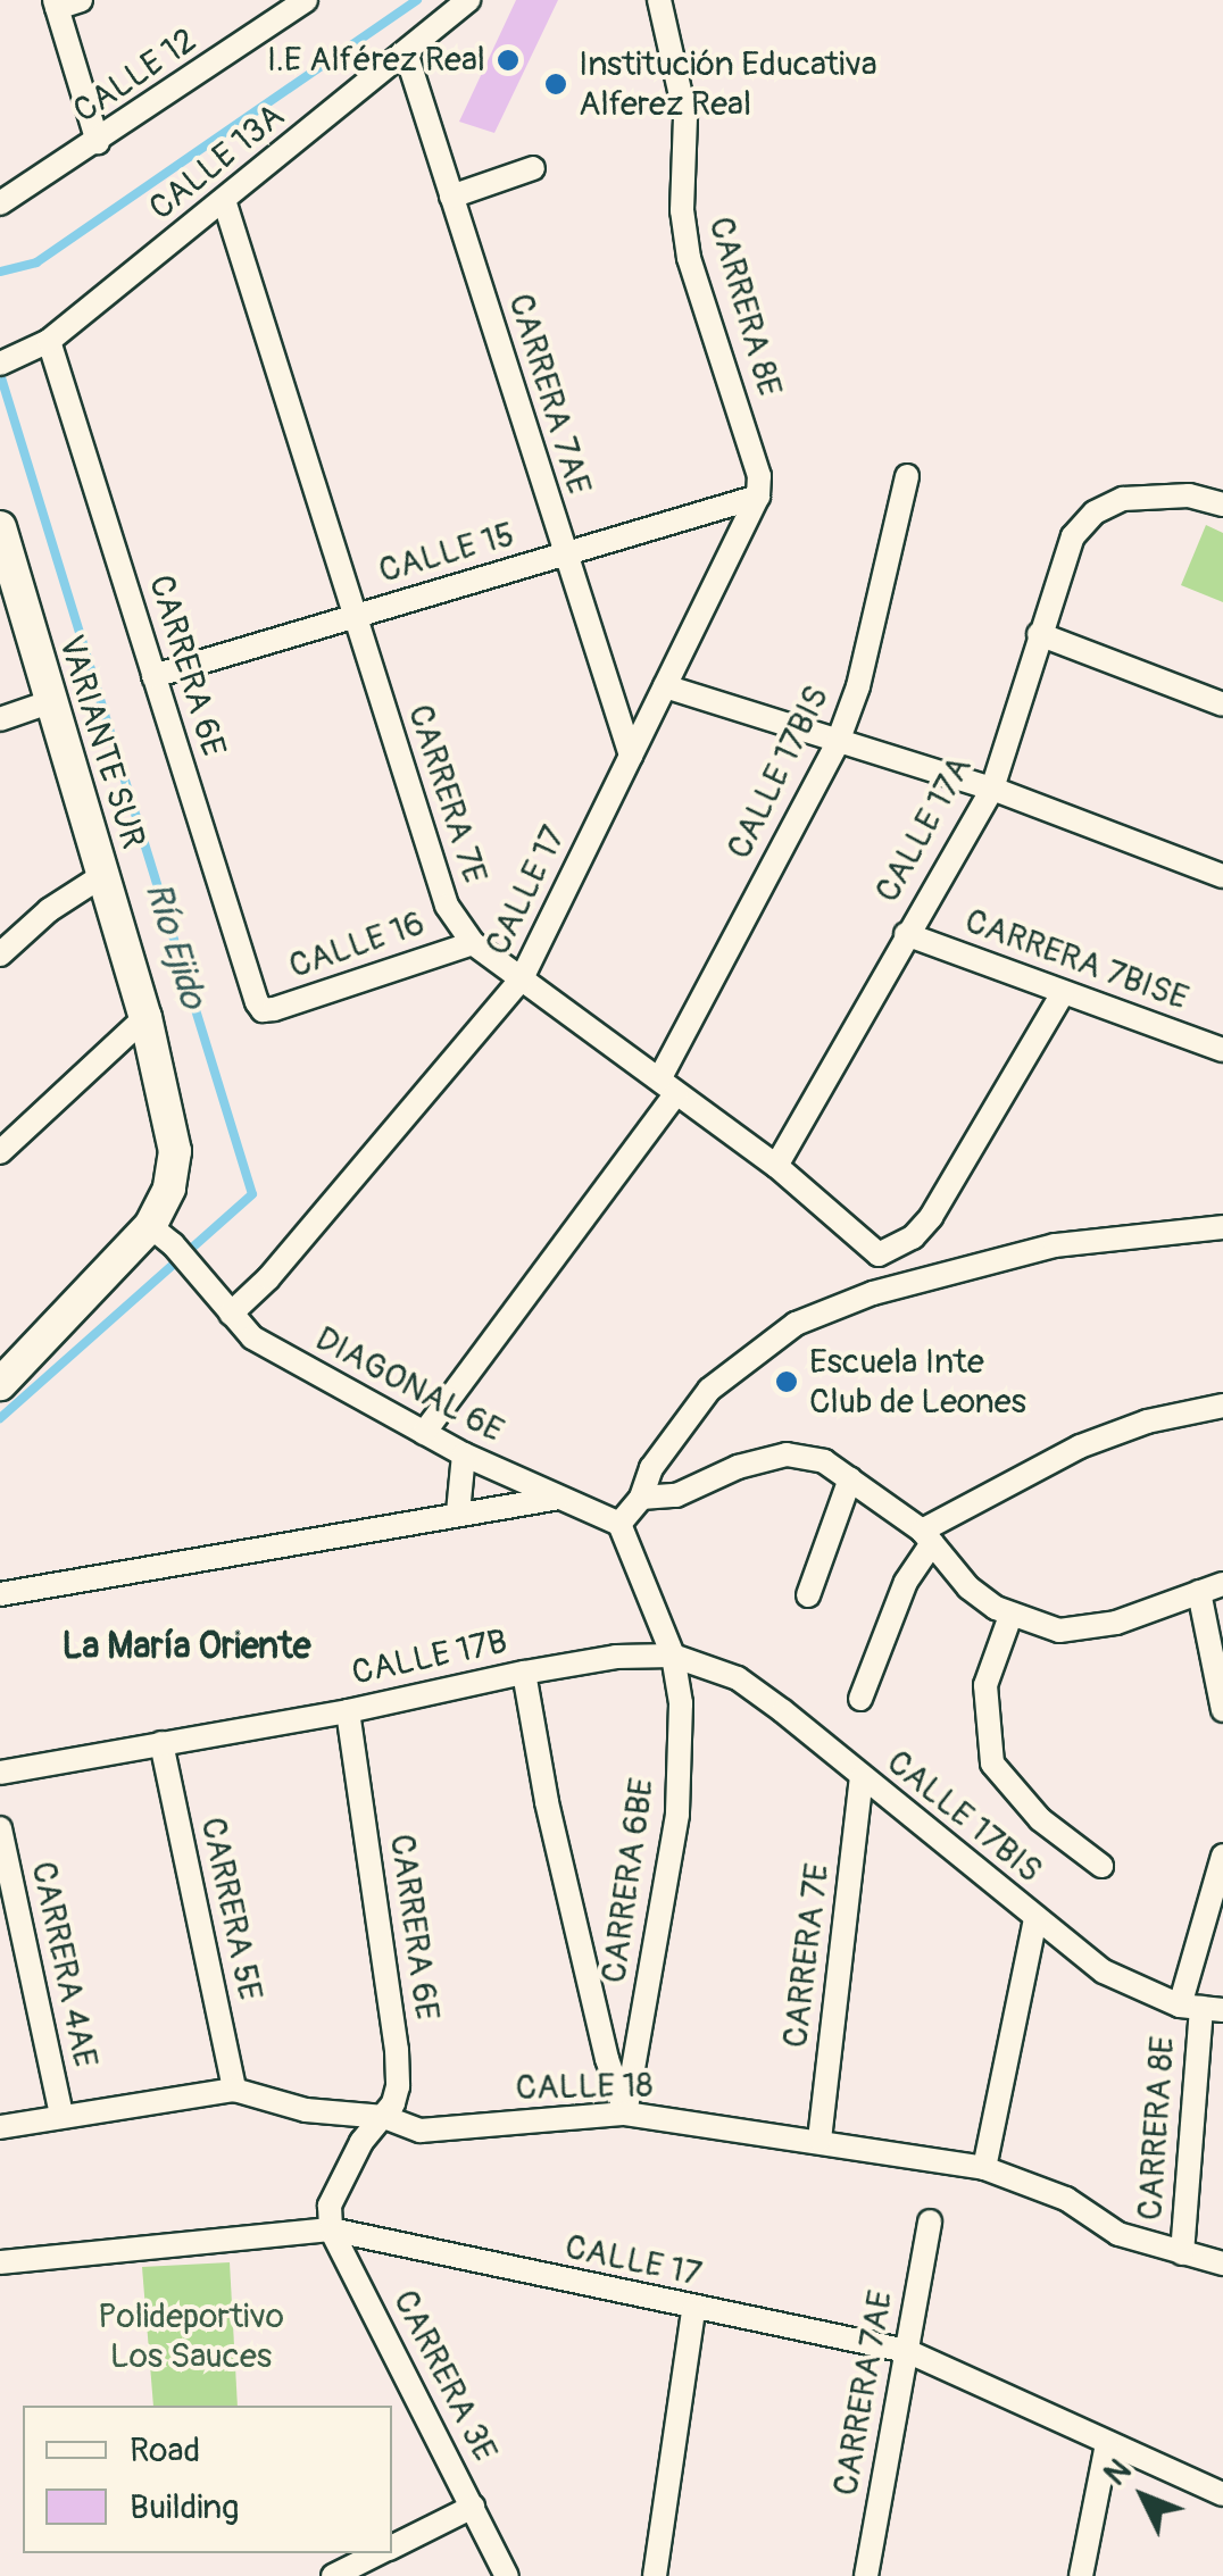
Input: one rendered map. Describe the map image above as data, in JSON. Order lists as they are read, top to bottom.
{
  "streets": {
    "main road": ["VARIANTE SUR"],
    "street": [
      "CALLE 12",
      "CALLE 13A",
      "CARRERA 8E",
      "CARRERA 7AE",
      "CALLE 15",
      "CARRERA 6E",
      "CALLE 17BIS",
      "CARRERA 7E",
      "CALLE 17A",
      "CALLE 17",
      "CALLE 16",
      "CARRERA 7BISE",
      "DIAGONAL 6E",
      "CALLE 17B",
      "CARRERA 6BE",
      "CARRERA 5E",
      "CARRERA 4AE",
      "CALLE 18",
      "CARRERA 3E"
    ]
  },
  "crossings": [
    ["CALLE 13A", "CARRERA 7AE"],
    ["CALLE 13A", "CARRERA 6E"],
    ["CALLE 13A", "CARRERA 7E"],
    ["CARRERA 8E", "CALLE 15"],
    ["CARRERA 8E", "CALLE 17BIS"],
    ["CARRERA 8E", "CALLE 17"],
    ["CARRERA 8E", "CALLE 18"],
    ["CARRERA 7AE", "CALLE 15"],
    ["CARRERA 7AE", "CALLE 17"],
    ["CALLE 15", "CARRERA 6E"],
    ["CALLE 15", "CARRERA 7E"],
    ["CALLE 15", "CALLE 17"],
    ["CARRERA 6E", "CALLE 16"],
    ["CARRERA 6E", "CALLE 17B"],
    ["CARRERA 6E", "CALLE 18"],
    ["VARIANTE SUR", "DIAGONAL 6E"],
    ["CALLE 17BIS", "CARRERA 7E"],
    ["CALLE 17BIS", "DIAGONAL 6E"],
    ["CALLE 17BIS", "CALLE 17B"],
    ["CALLE 17BIS", "CARRERA 6BE"],
    ["CARRERA 7E", "CALLE 17A"],
    ["CARRERA 7E", "CALLE 17"],
    ["CARRERA 7E", "CALLE 16"],
    ["CARRERA 7E", "CALLE 18"],
    ["CALLE 17A", "CARRERA 7BISE"],
    ["CALLE 17", "DIAGONAL 6E"],
    ["CALLE 17", "CARRERA 3E"],
    ["DIAGONAL 6E", "CARRERA 6BE"],
    ["CALLE 17B", "CARRERA 6BE"],
    ["CALLE 17B", "CARRERA 5E"],
    ["CARRERA 6BE", "CALLE 18"],
    ["CARRERA 5E", "CALLE 18"],
    ["CARRERA 4AE", "CALLE 18"]
  ],
  "districts": ["La María Oriente"],
  "water": ["Río Ejido"],
  "parks": ["Polideportivo Los Sauces"],
  "places": ["I.E Alférez Real", "Institución Educativa Alferez Real", "Escuela Inte Club de Leones"],
  "legend": ["Road", "Building"],
  "north": "top left"
}
